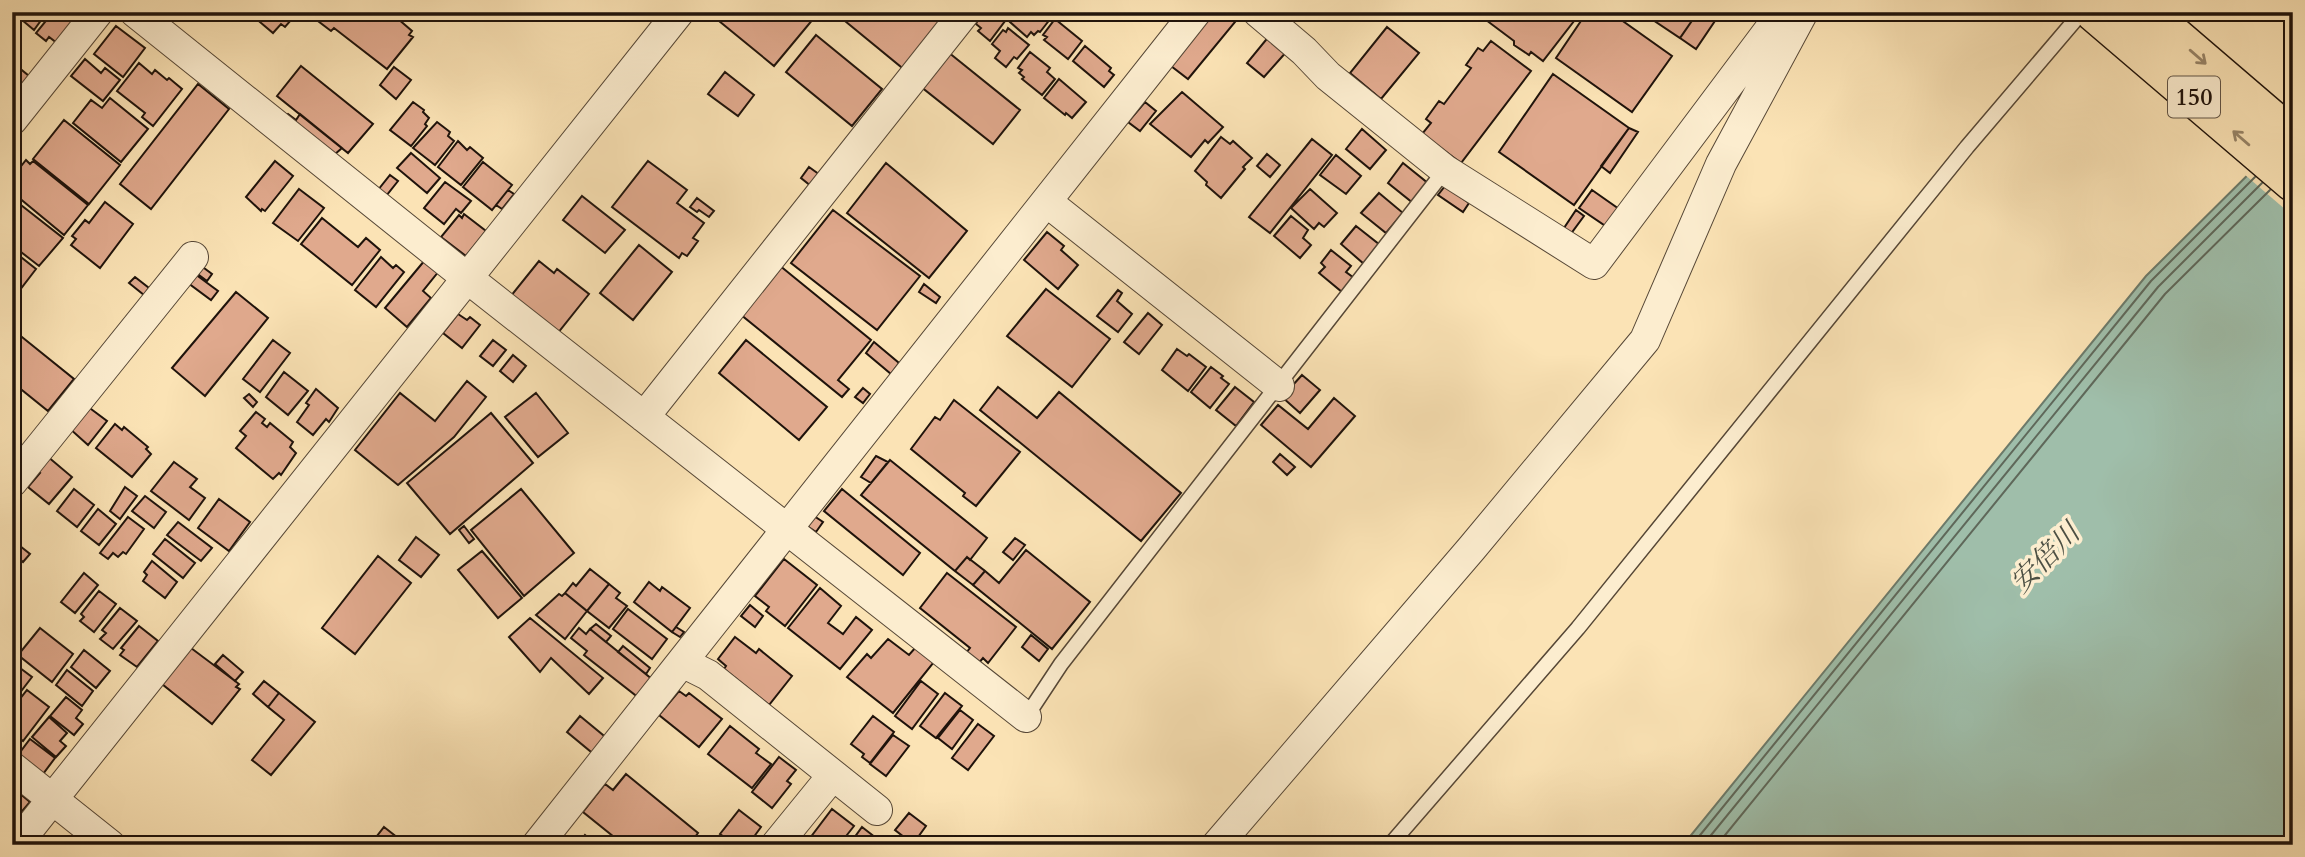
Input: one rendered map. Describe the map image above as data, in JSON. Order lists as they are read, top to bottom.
{
  "streets": {
    "highway": ["150"]
  },
  "water": ["安倍川"]
}
